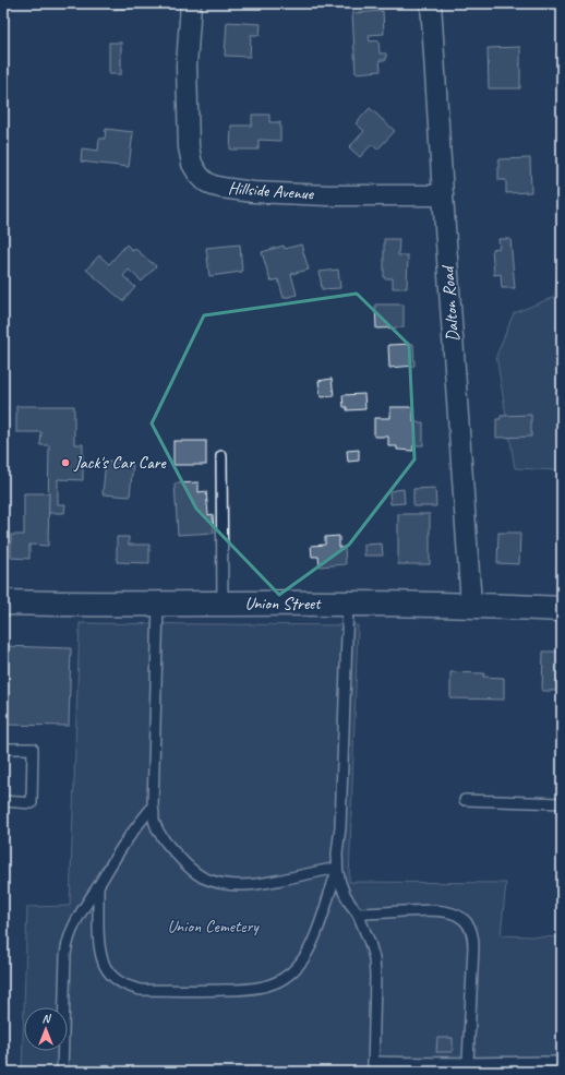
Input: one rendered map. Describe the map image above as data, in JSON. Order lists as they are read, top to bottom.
{
  "streets": {
    "main road": ["Union Street"],
    "street": ["Hillside Avenue", "Dalton Road"]
  },
  "crossings": [
    ["Hillside Avenue", "Dalton Road"],
    ["Dalton Road", "Union Street"]
  ],
  "parks": ["Union Cemetery"],
  "places": ["Jack's Car Care"],
  "north": "top"
}
